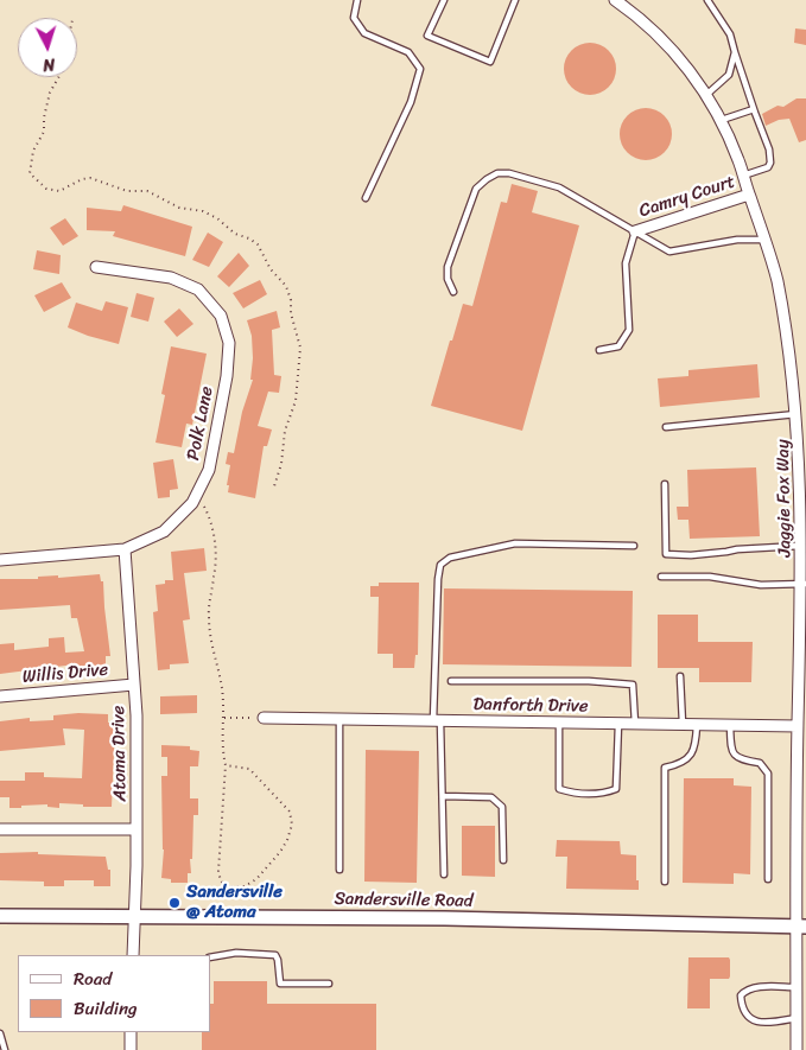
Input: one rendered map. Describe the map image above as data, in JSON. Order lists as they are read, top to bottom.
{
  "streets": {
    "street": [
      "Camry Court",
      "Polk Lane",
      "Jaggie Fox Way",
      "Willis Drive",
      "Danforth Drive",
      "Atoma Drive",
      "Sandersville Road"
    ]
  },
  "crossings": [
    ["Camry Court", "Jaggie Fox Way"],
    ["Polk Lane", "Atoma Drive"],
    ["Jaggie Fox Way", "Danforth Drive"],
    ["Jaggie Fox Way", "Sandersville Road"],
    ["Willis Drive", "Atoma Drive"],
    ["Atoma Drive", "Sandersville Road"]
  ],
  "places": ["Sandersville @ Atoma"],
  "legend": ["Road", "Building"],
  "north": "bottom"
}
